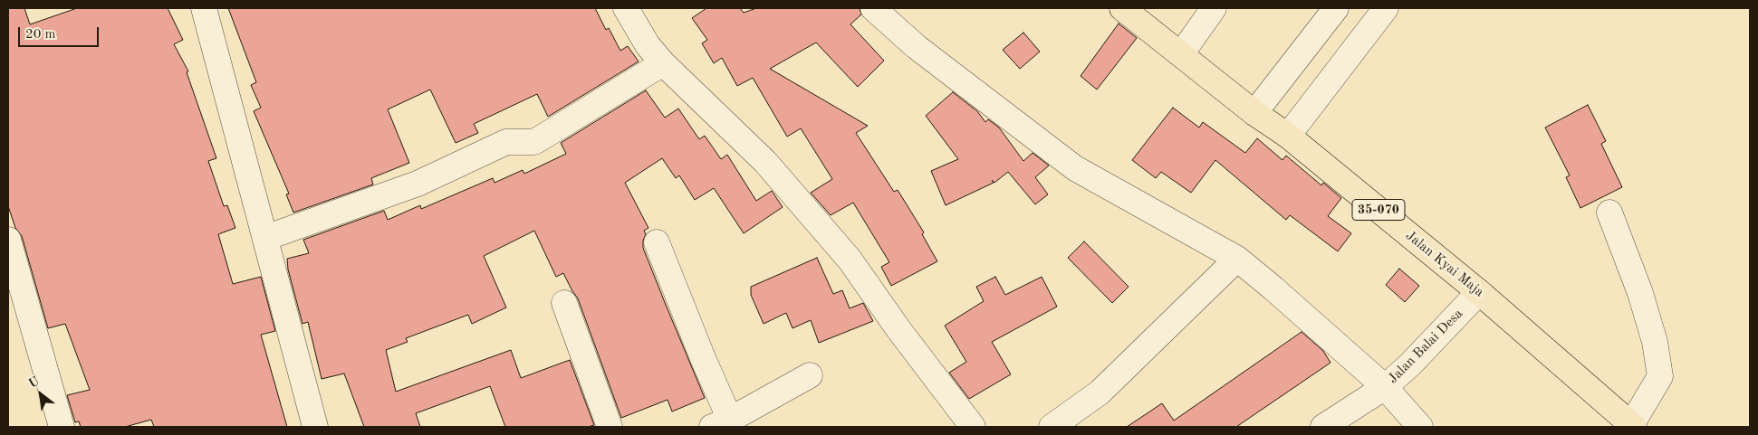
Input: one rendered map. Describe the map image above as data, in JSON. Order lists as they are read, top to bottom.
{
  "streets": {
    "main road": ["35-070", "Jalan Kyai Maja"],
    "street": ["Jalan Balai Desa"]
  },
  "crossings": [
    ["Jalan Kyai Maja", "Jalan Balai Desa"]
  ],
  "scale_bar": "20 m",
  "north": "top left"
}
